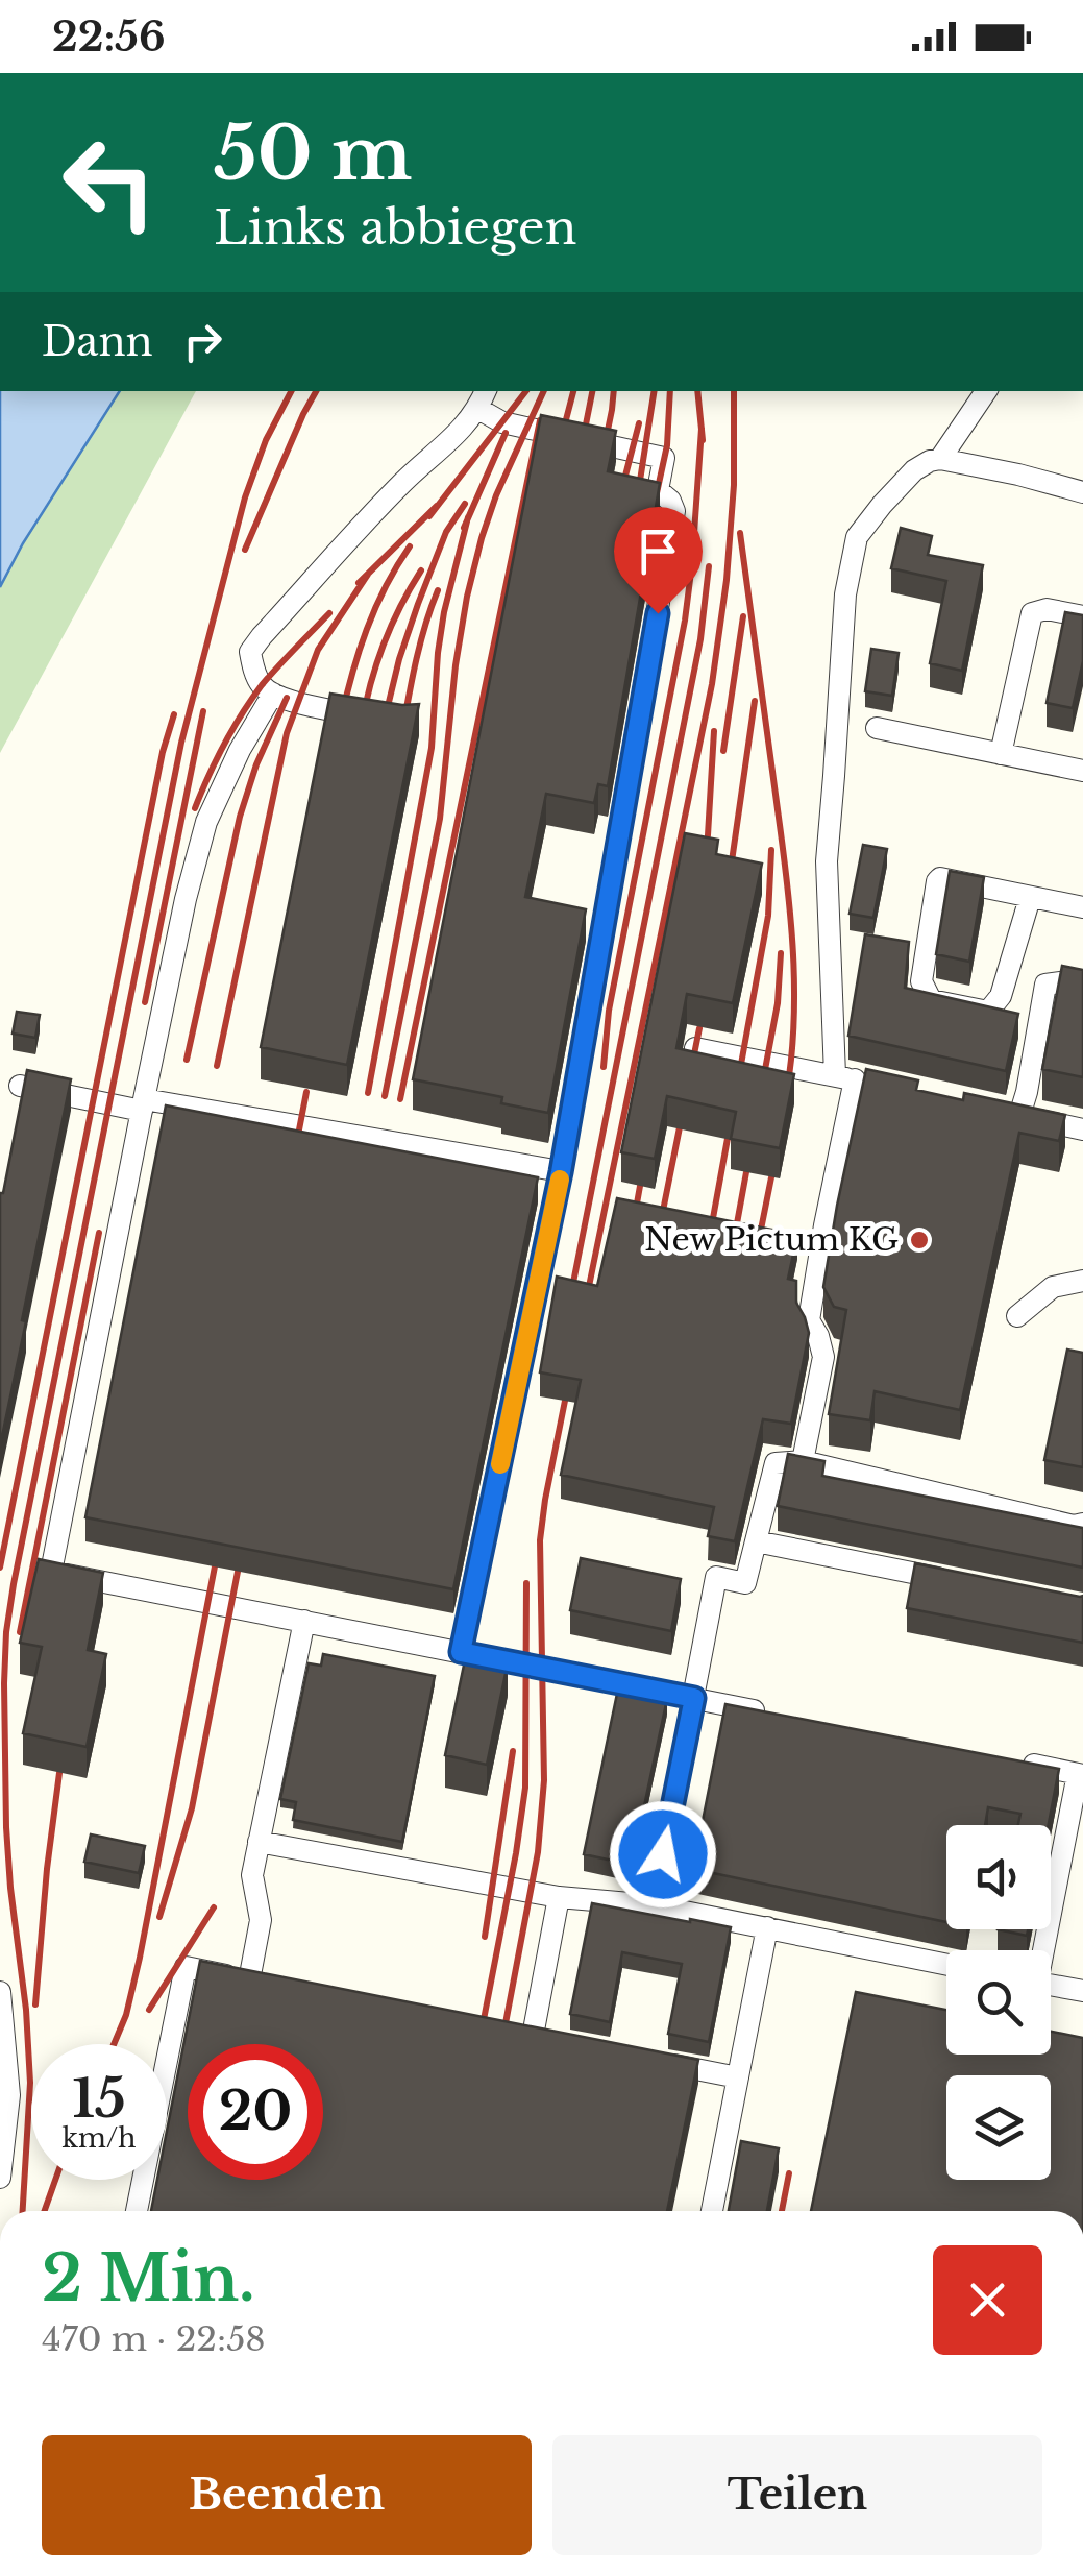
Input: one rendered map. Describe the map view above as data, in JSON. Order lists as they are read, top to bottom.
{
  "places": ["New Pictum KG"],
  "page": {
    "status": "22:56",
    "turn": ["50 m", "Links abbiegen"],
    "then": "Dann",
    "speed": "15 km/h",
    "limit": "20",
    "heading": ["2 Min.", "470 m · 22:58"],
    "buttons": ["Beenden", "Teilen"]
  }
}
